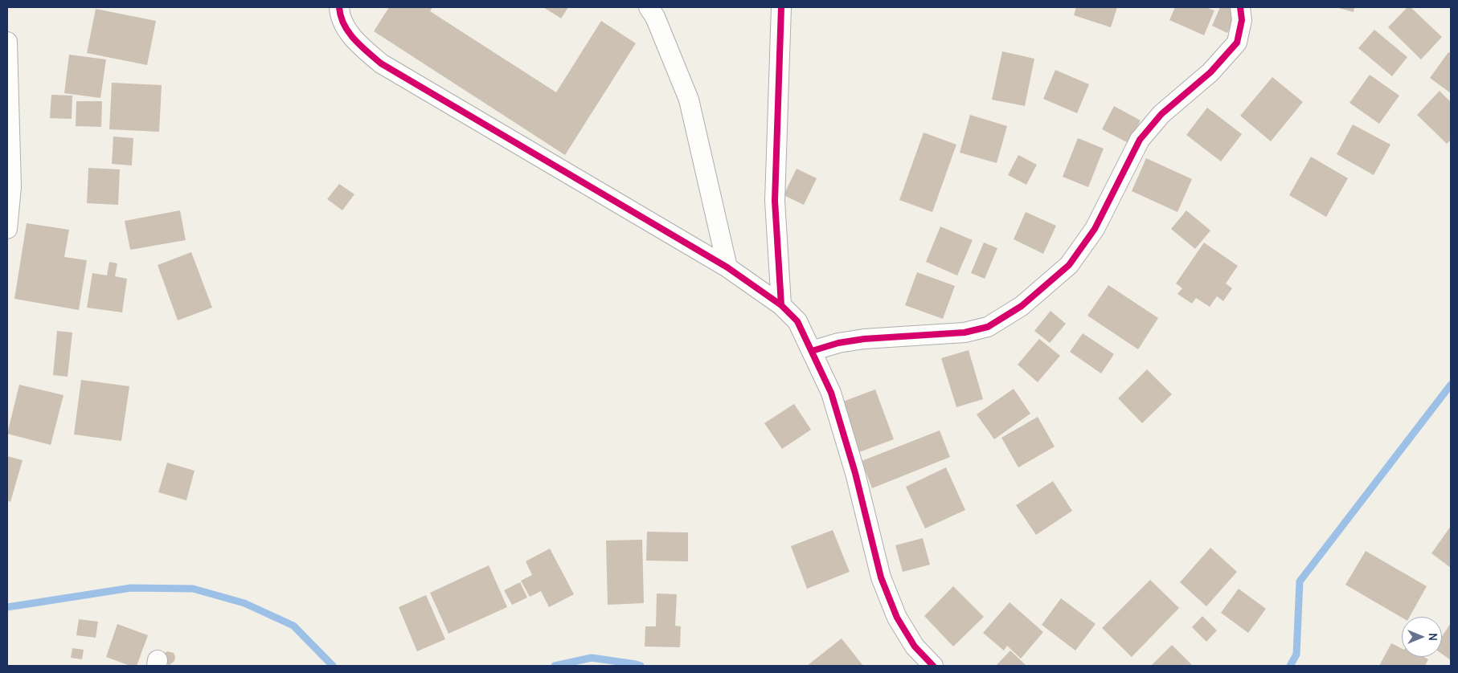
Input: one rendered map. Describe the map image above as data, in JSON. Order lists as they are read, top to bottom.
{
  "north": "right"
}
